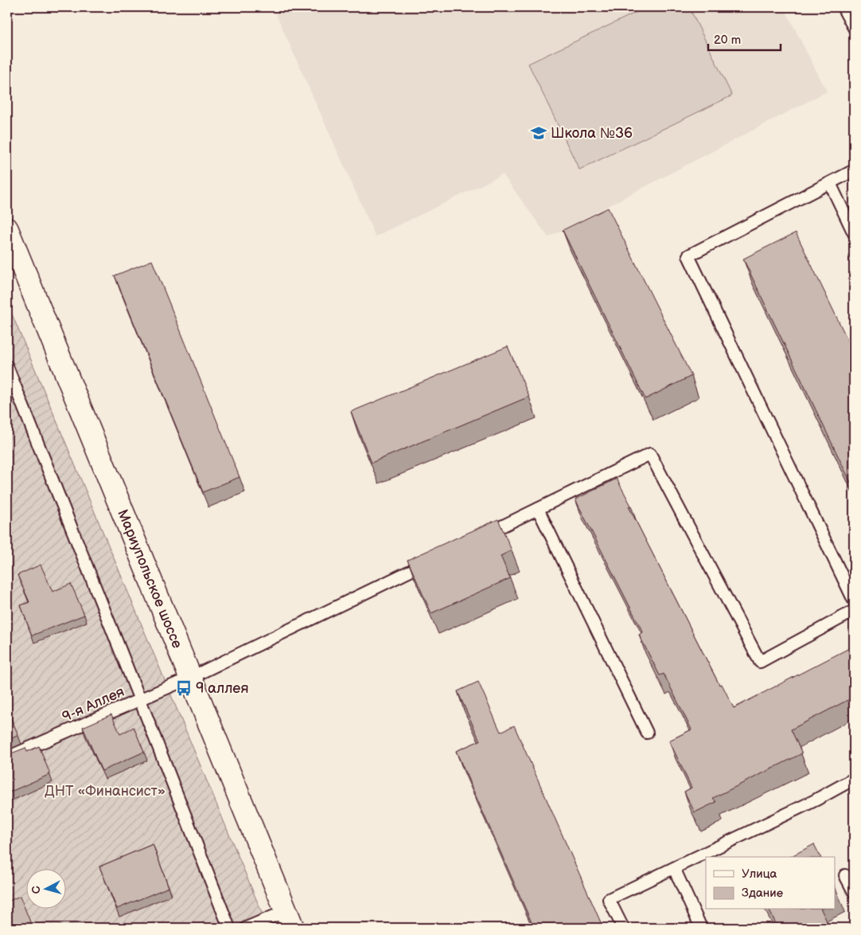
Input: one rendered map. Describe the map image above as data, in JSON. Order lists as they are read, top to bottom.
{
  "streets": {
    "main road": ["Мариупольское шоссе"],
    "lane": ["9-я Аллея"]
  },
  "crossings": [
    ["Мариупольское шоссе", "9-я Аллея"]
  ],
  "parks": ["ДНТ «Финансист»"],
  "places": {
    "school or university": ["Школа №36"],
    "bus stop": ["9 аллея"]
  },
  "legend": ["Улица", "Здание"],
  "scale_bar": "20 m",
  "north": "left"
}
